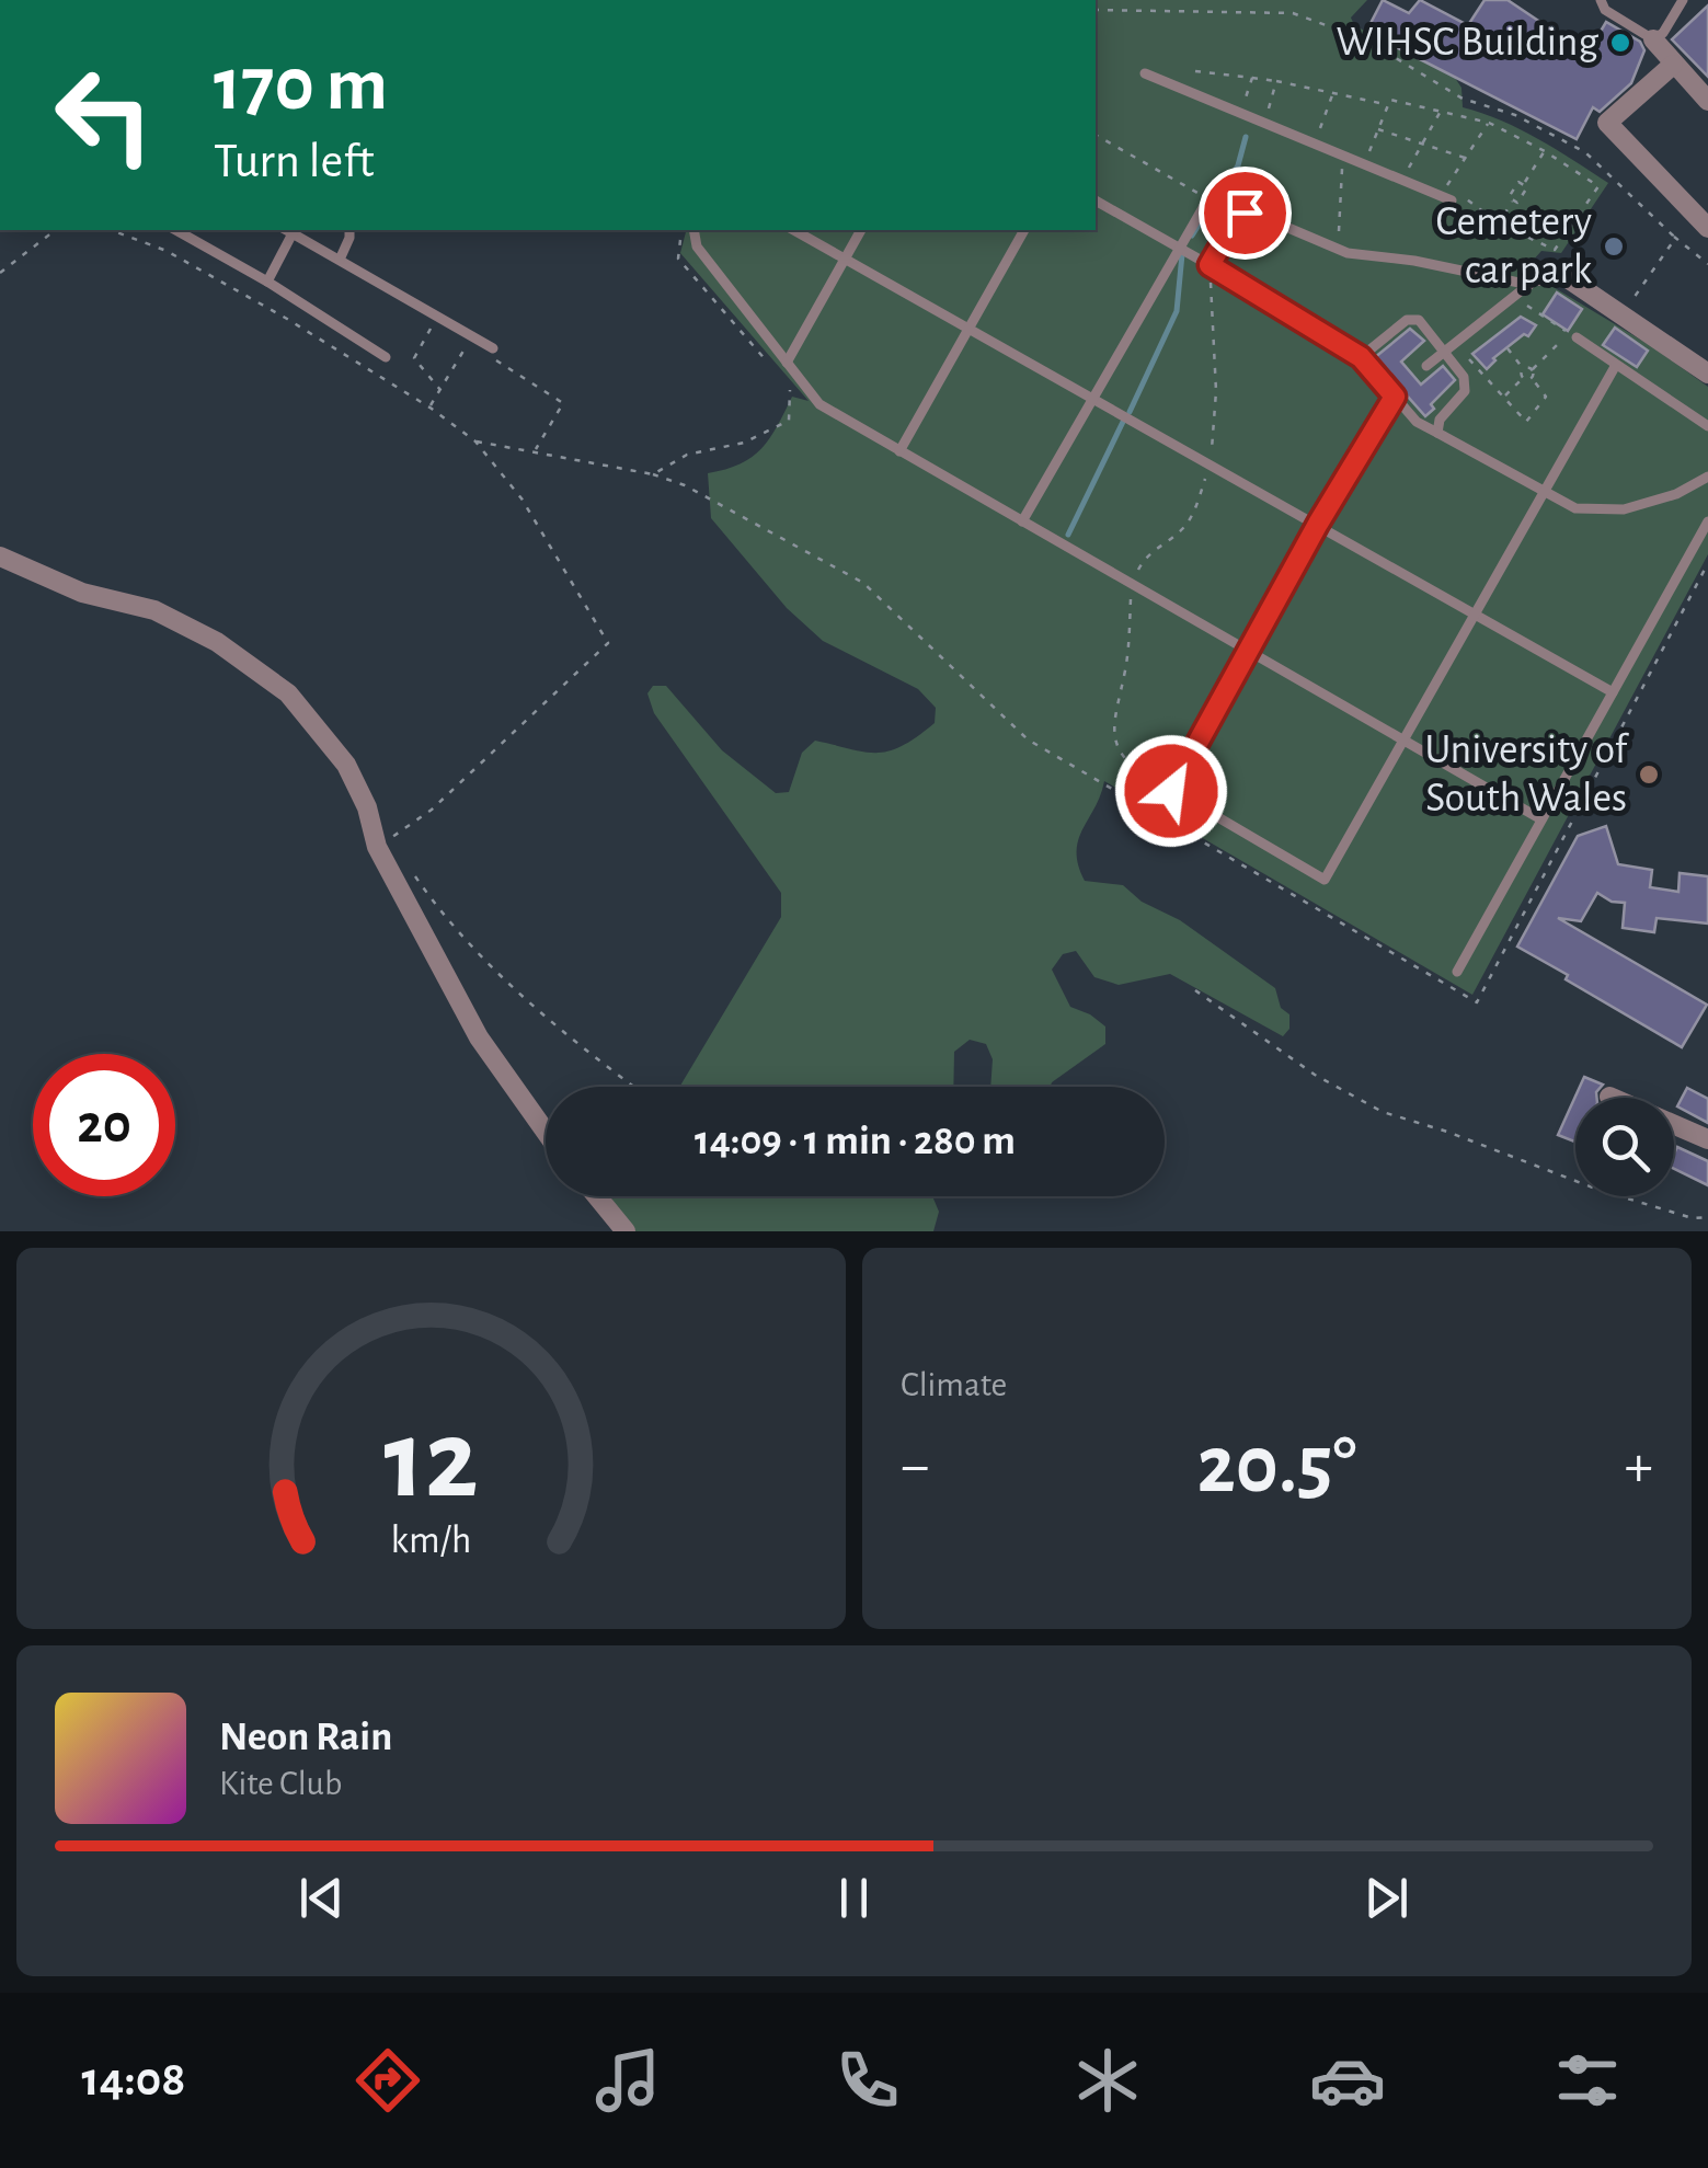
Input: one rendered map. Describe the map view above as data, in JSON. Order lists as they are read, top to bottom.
{
  "places": ["WIHSC Building", "Cemetery car park", "University of South Wales"],
  "page": {
    "turn": ["170 m", "Turn left"],
    "limit": "20",
    "trip": "14:09 · 1 min · 280 m",
    "tile": "Climate",
    "heat": ["−", "20.5°", "+"],
    "song": ["Neon Rain", "Kite Club"],
    "tabs": "14:08",
    "gauge": ["12", "km/h"]
  }
}
